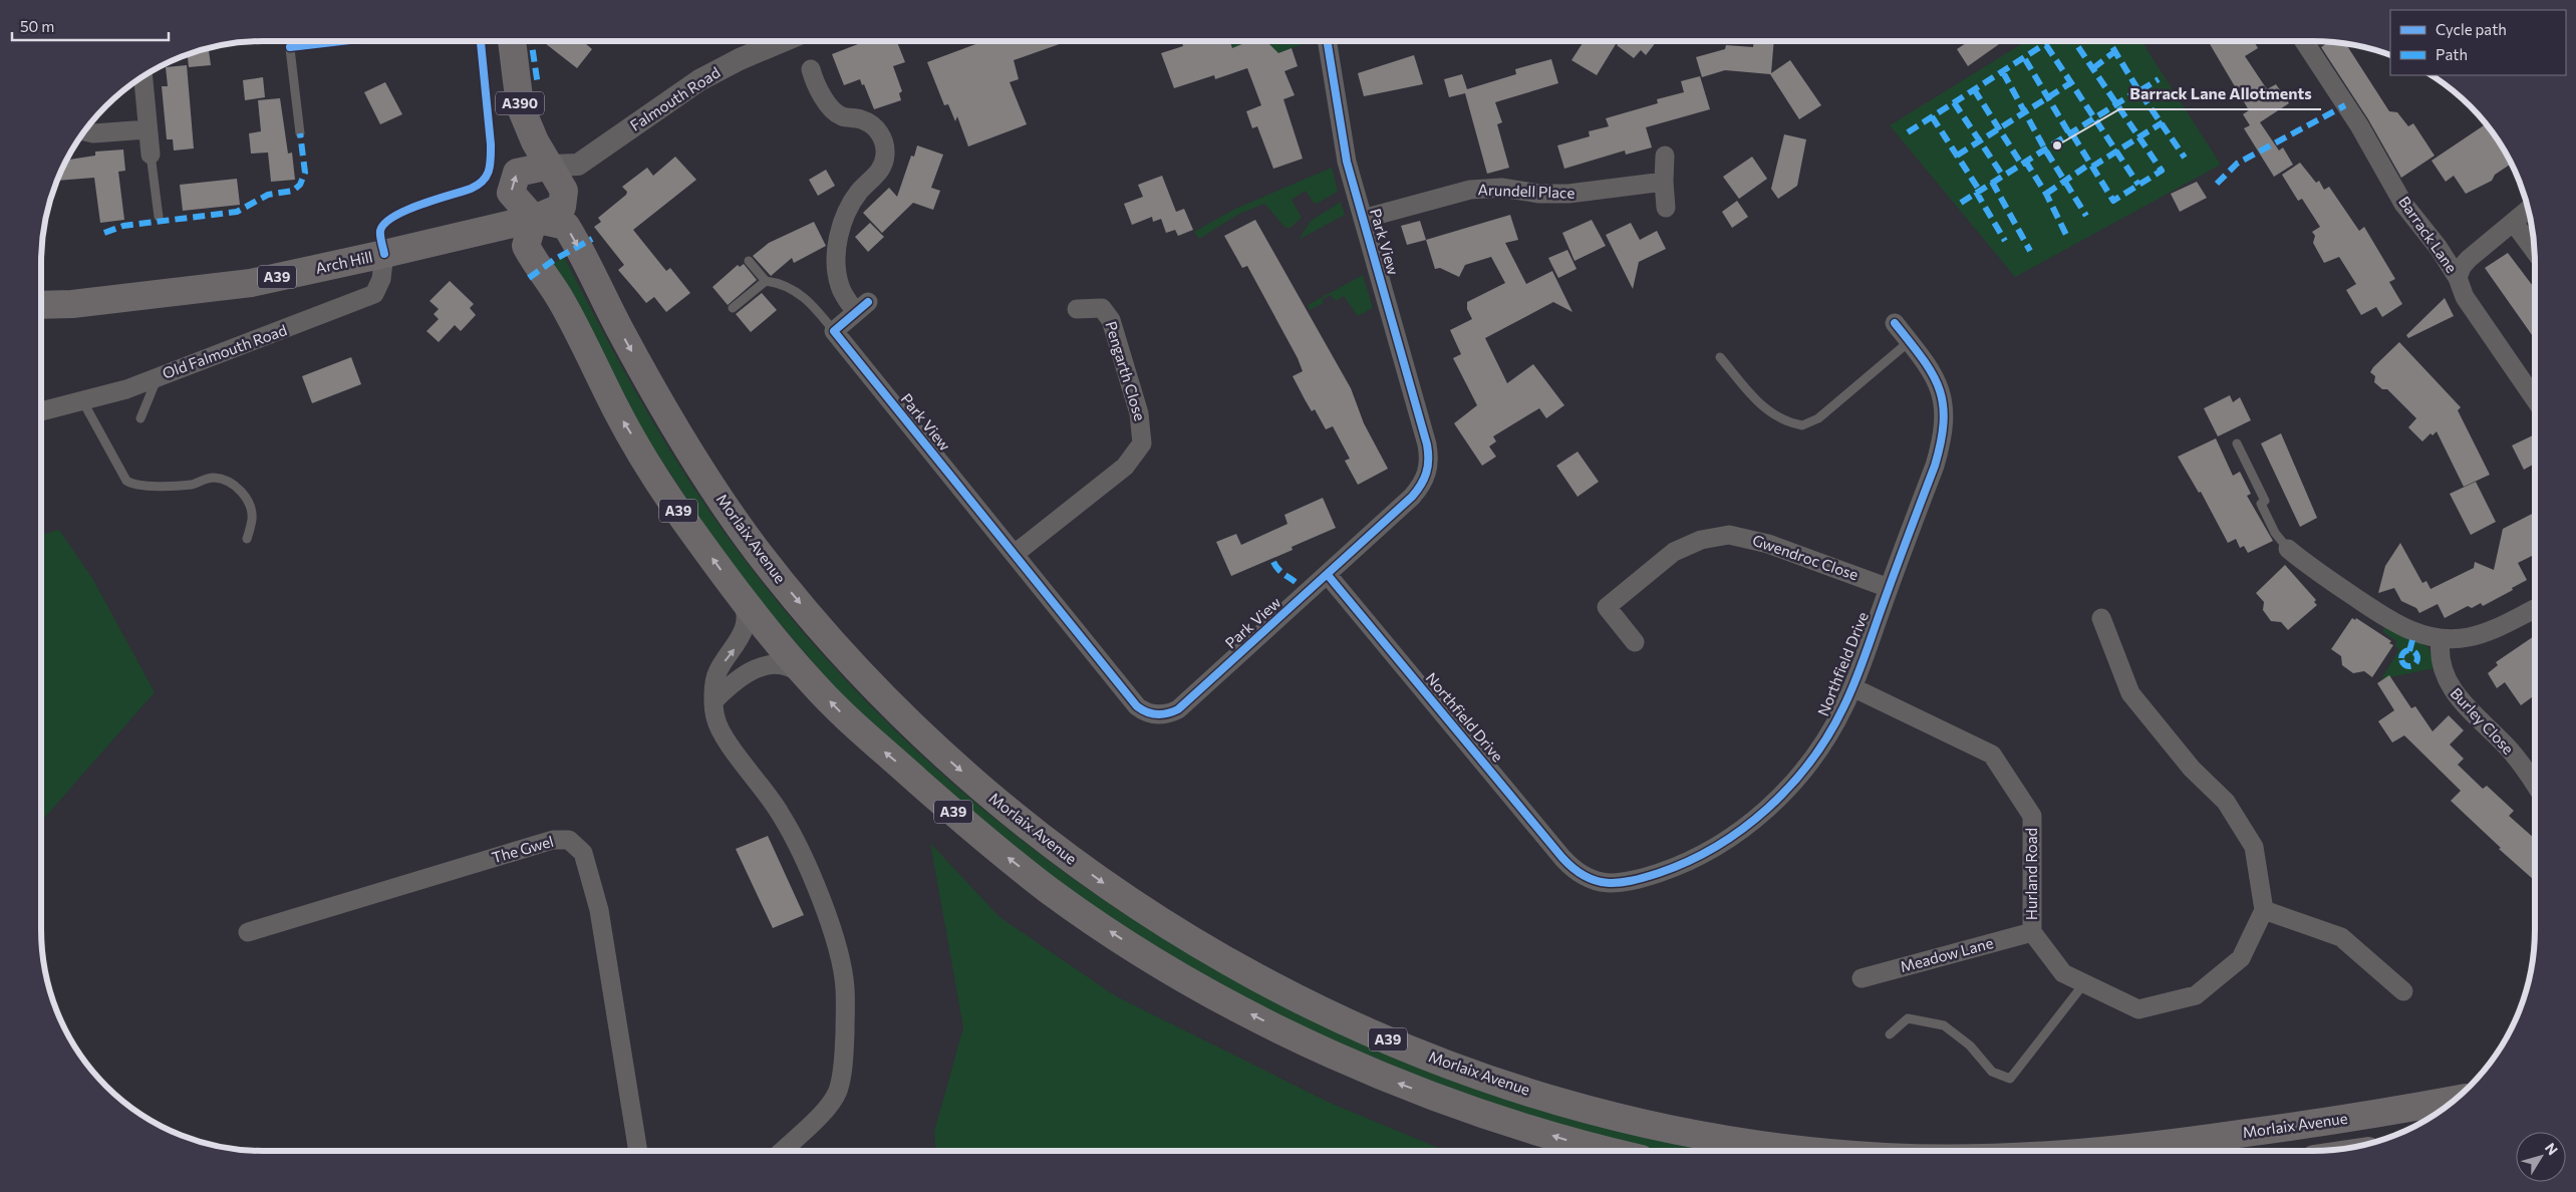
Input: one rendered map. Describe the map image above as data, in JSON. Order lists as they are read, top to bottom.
{
  "streets": {
    "highway": [
      "A390",
      "Arch Hill",
      "A39",
      "Morlaix Avenue"
    ],
    "street": [
      "Falmouth Road",
      "Arundell Place",
      "Barrack Lane",
      "Park View",
      "Old Falmouth Road",
      "Pengarth Close",
      "Gwendroc Close",
      "Northfield Drive",
      "Burley Close",
      "The Gwel",
      "Hurland Road",
      "Meadow Lane"
    ]
  },
  "crossings": [
    ["Falmouth Road", "A390"],
    ["Falmouth Road", "Arch Hill"],
    ["Falmouth Road", "A39"],
    ["Falmouth Road", "Morlaix Avenue"],
    ["A390", "Arch Hill"],
    ["A390", "A39"],
    ["A390", "Morlaix Avenue"],
    ["Arundell Place", "Park View"],
    ["Park View", "Pengarth Close"],
    ["Park View", "Northfield Drive"],
    ["Arch Hill", "A39"],
    ["Arch Hill", "Old Falmouth Road"],
    ["Arch Hill", "Morlaix Avenue"],
    ["A39", "Morlaix Avenue"],
    ["Gwendroc Close", "Northfield Drive"],
    ["Northfield Drive", "Hurland Road"],
    ["Hurland Road", "Meadow Lane"]
  ],
  "places": ["Barrack Lane Allotments"],
  "legend": ["Cycle path", "Path"],
  "scale_bar": "50 m",
  "north": "top right"
}
